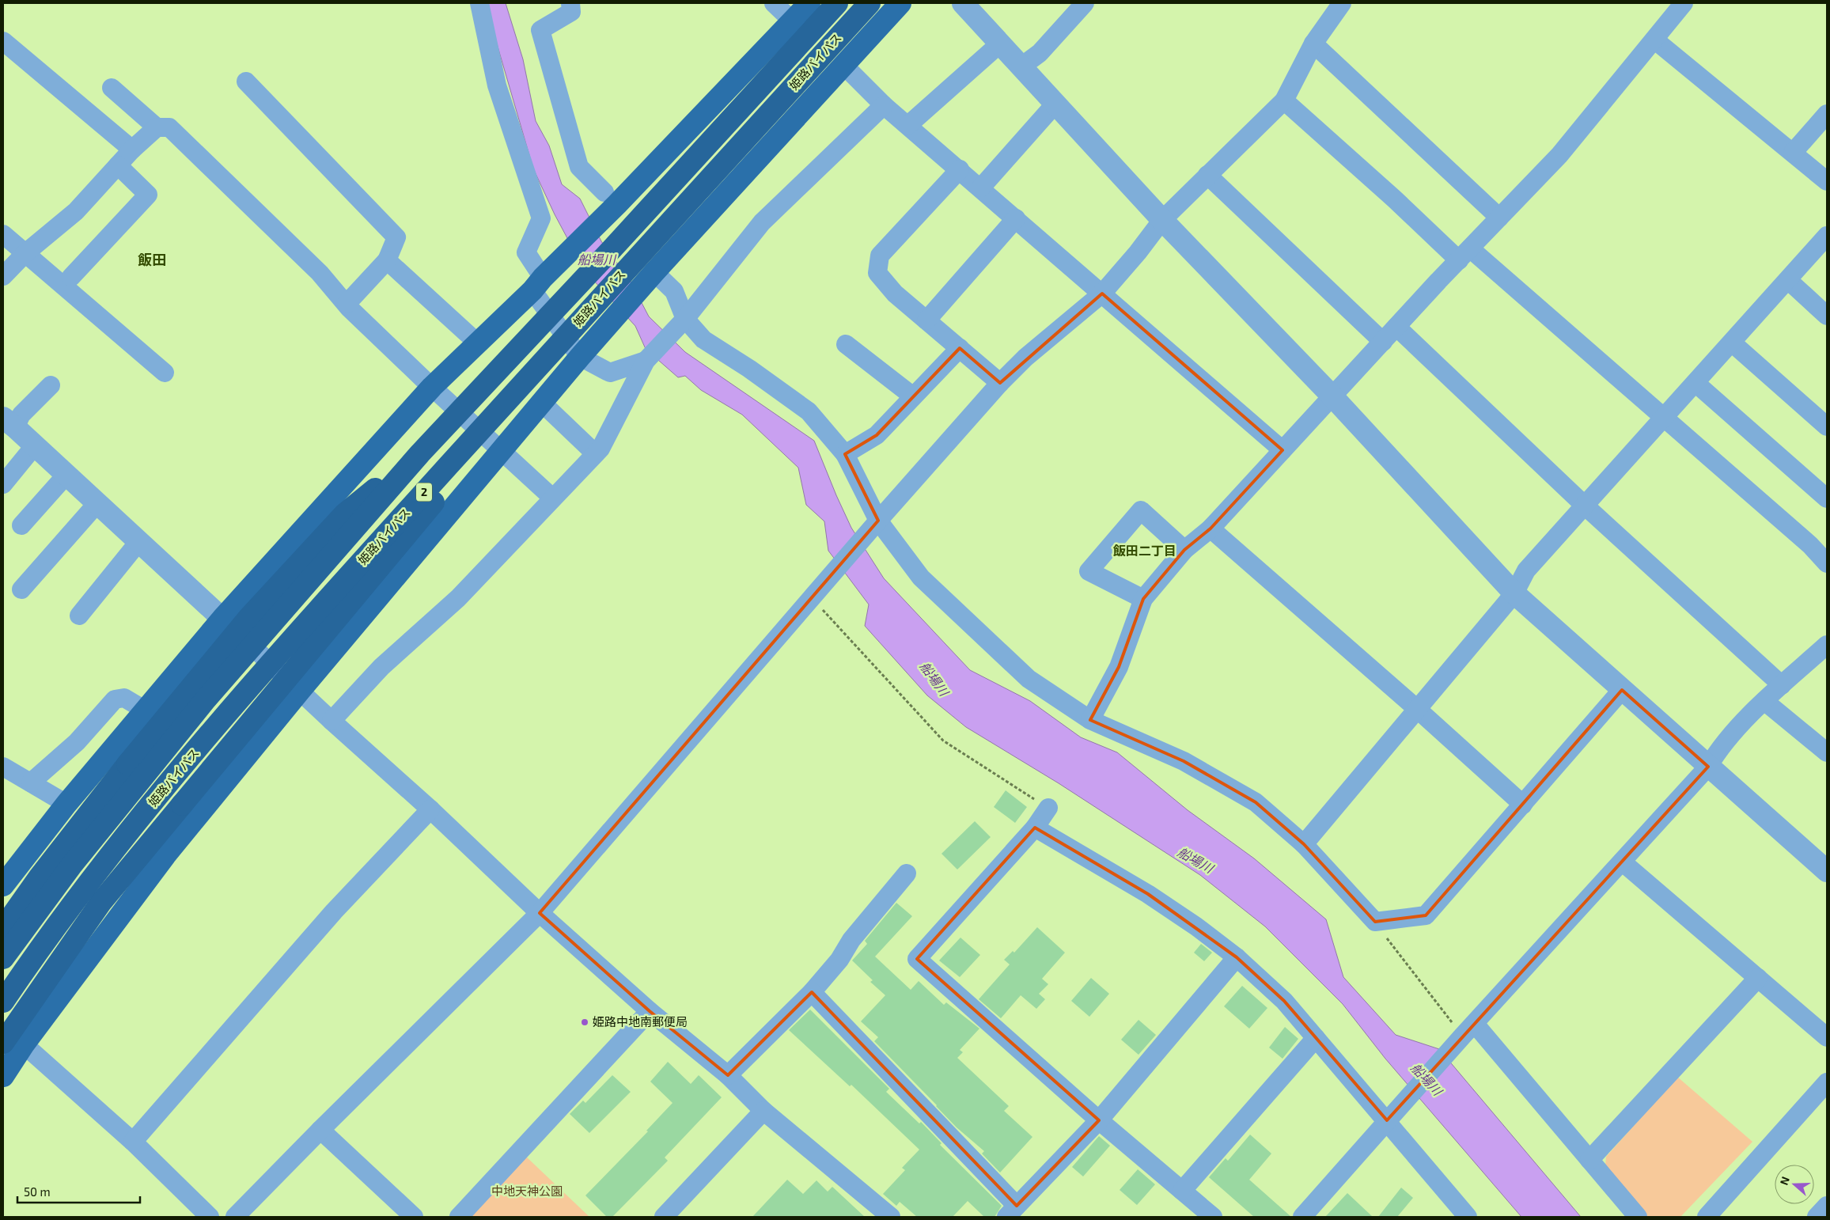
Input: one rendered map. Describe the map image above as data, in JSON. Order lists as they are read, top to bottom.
{
  "streets": {
    "highway": ["姫路バイパス", "2"]
  },
  "districts": ["飯田", "飯田二丁目"],
  "water": ["船場川"],
  "parks": ["中地天神公園"],
  "places": ["姫路中地南郵便局"],
  "scale_bar": "50 m",
  "north": "left"
}
